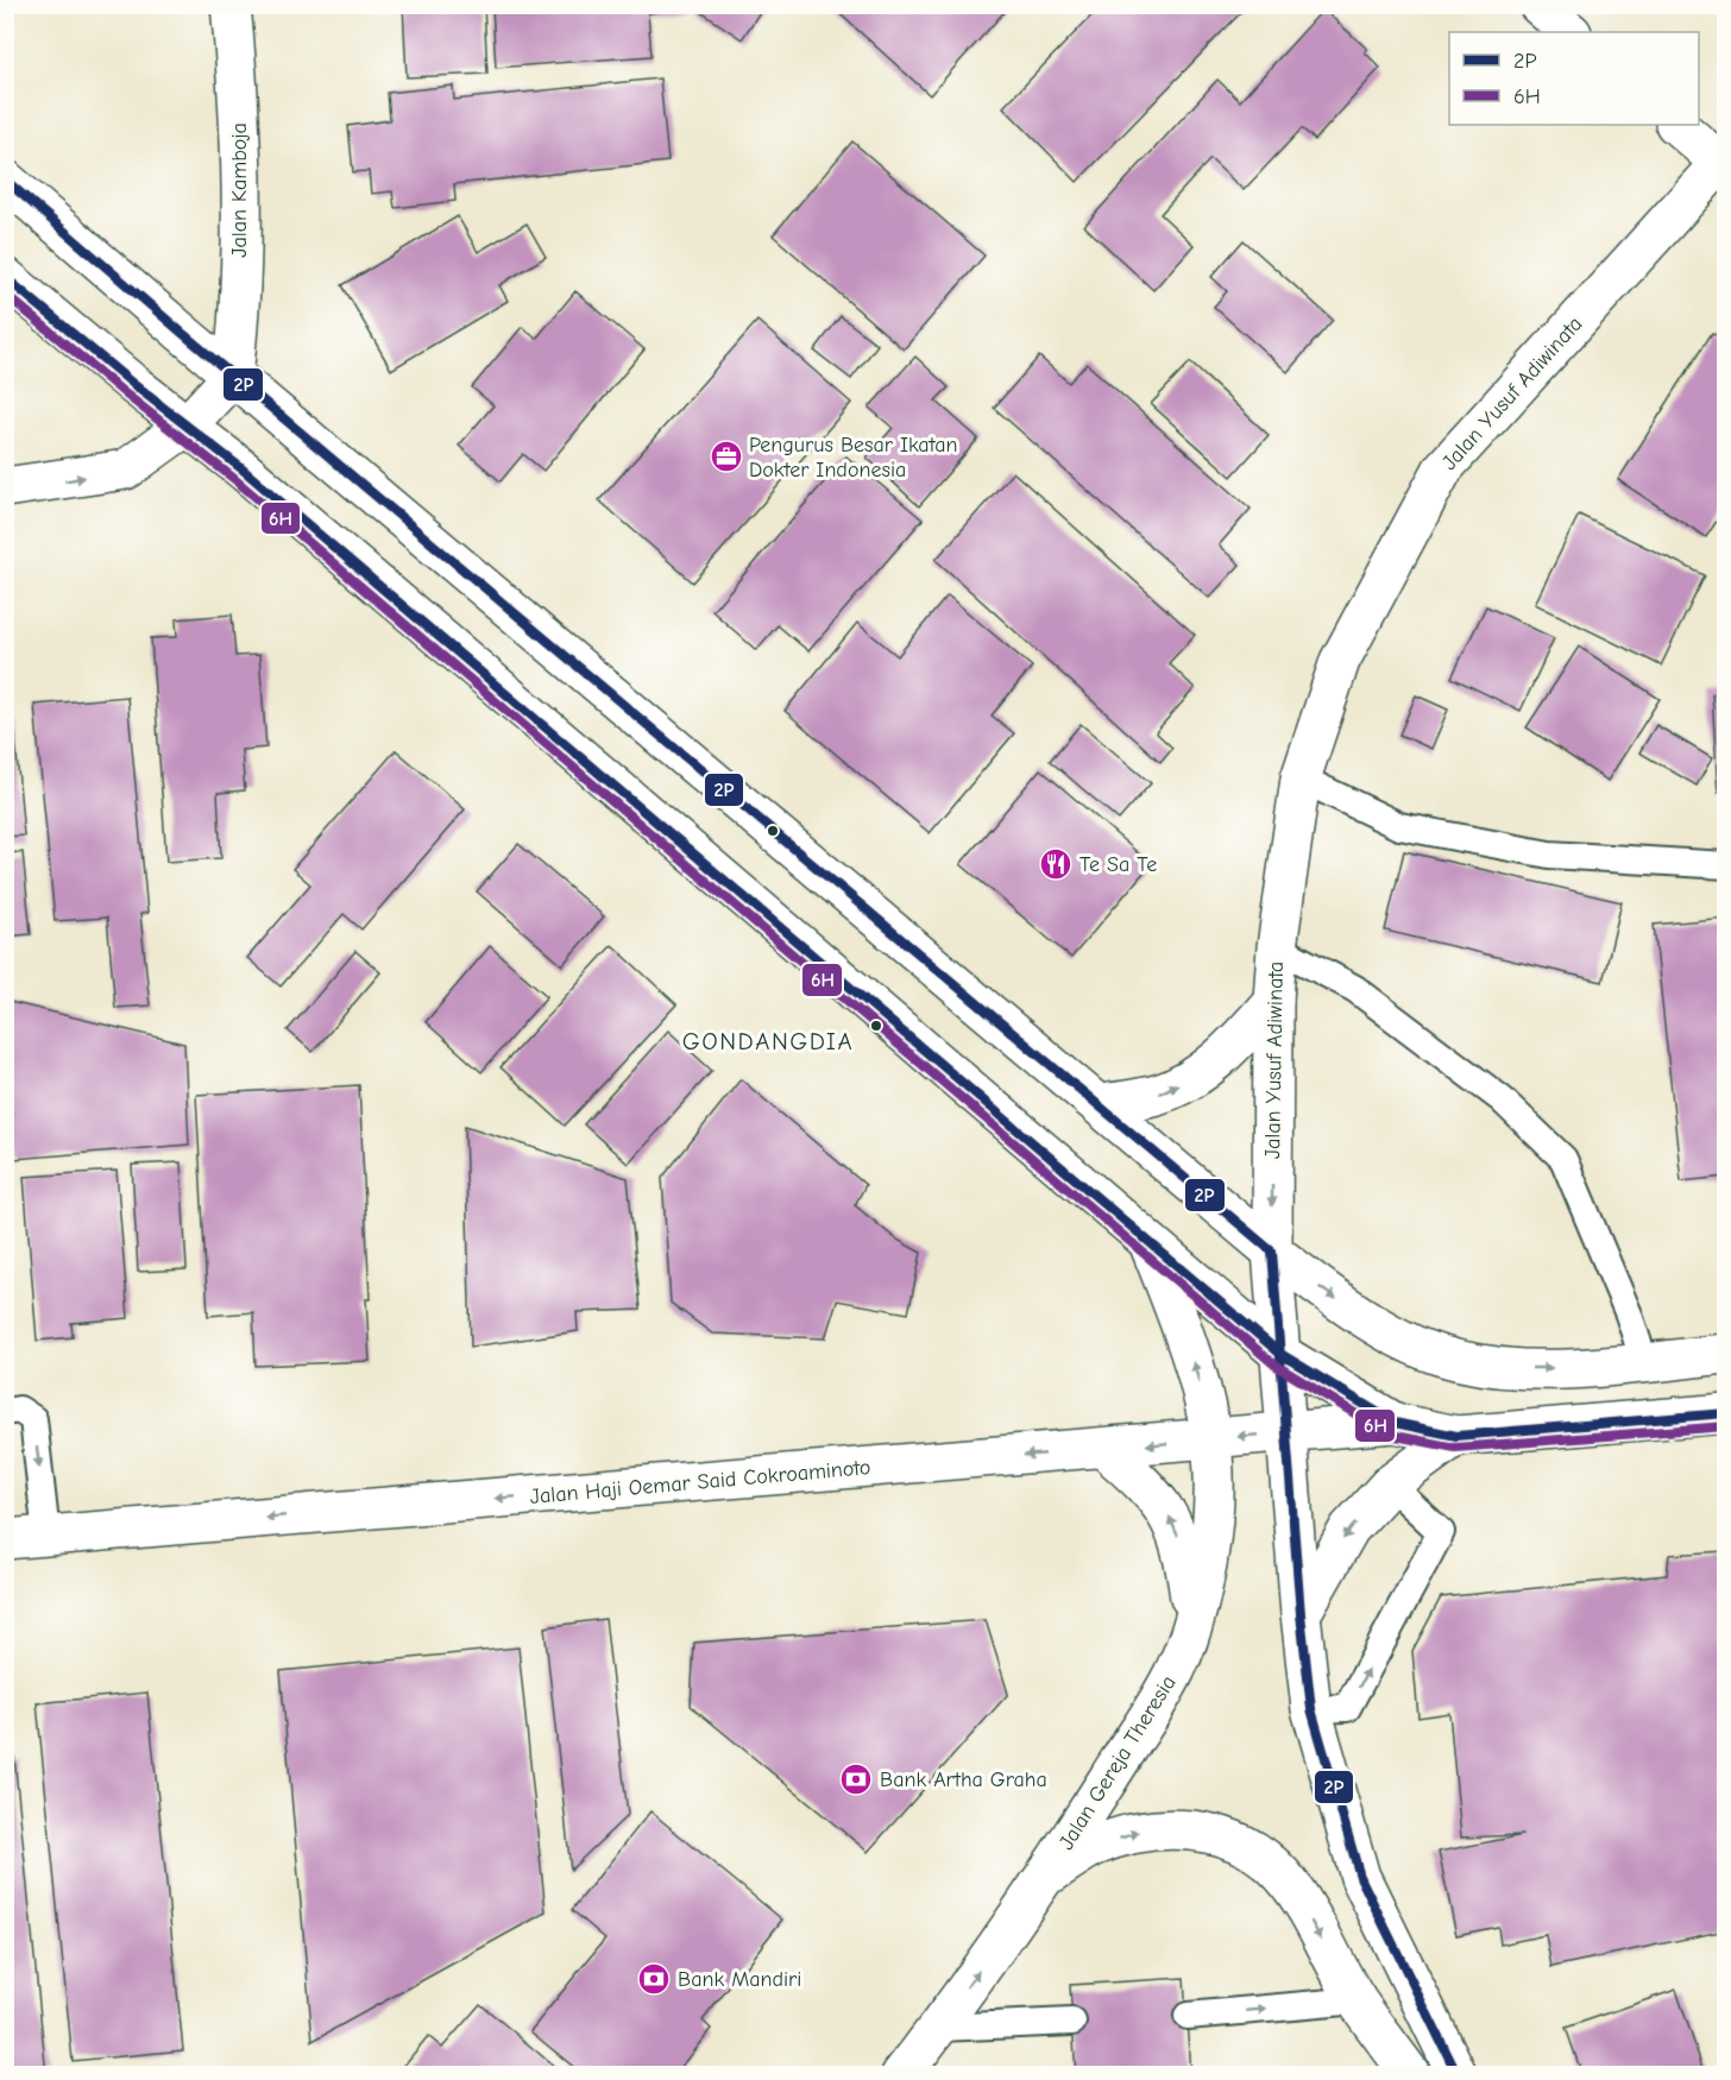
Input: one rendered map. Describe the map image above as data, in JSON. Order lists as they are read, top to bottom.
{
  "streets": {
    "street": [
      "Jalan Kamboja",
      "Jalan Yusuf Adiwinata",
      "Jalan Haji Oemar Said Cokroaminoto",
      "Jalan Gereja Theresia"
    ]
  },
  "crossings": [
    ["Jalan Yusuf Adiwinata", "Jalan Haji Oemar Said Cokroaminoto"],
    ["Jalan Haji Oemar Said Cokroaminoto", "Jalan Gereja Theresia"]
  ],
  "one_way": ["Jalan Haji Oemar Said Cokroaminoto", "Jalan Gereja Theresia"],
  "districts": ["GONDANGDIA"],
  "places": {
    "office": ["Pengurus Besar Ikatan Dokter Indonesia"],
    "restaurant": ["Te Sa Te"],
    "bank": ["Bank Artha Graha", "Bank Mandiri"]
  },
  "lines": ["transit line 2P", "transit line 6H"],
  "legend": ["2P", "6H"]
}
